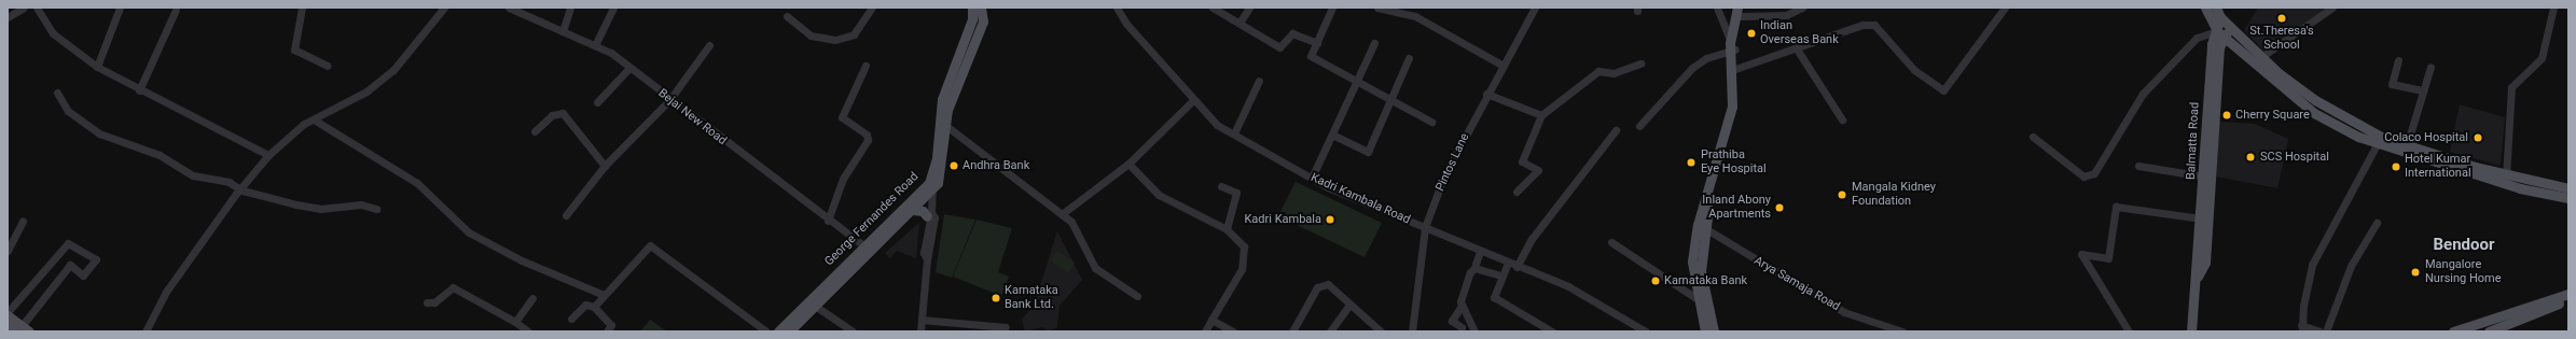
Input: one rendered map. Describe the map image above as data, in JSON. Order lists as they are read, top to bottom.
{
  "streets": {
    "main road": ["Balmatta Road", "George Fernandes Road"],
    "street": [
      "Bejai New Road",
      "Pintos Lane",
      "Kadri Kambala Road",
      "Arya Samaja Road"
    ]
  },
  "crossings": [
    ["Bejai New Road", "George Fernandes Road"],
    ["Pintos Lane", "Kadri Kambala Road"]
  ],
  "districts": ["Bendoor"],
  "places": [
    "St.Theresa's School",
    "Indian Overseas Bank",
    "Cherry Square",
    "Colaco Hospital",
    "SCS Hospital",
    "Prathiba Eye Hospital",
    "Andhra Bank",
    "Hotel Kumar International",
    "Mangala Kidney Foundation",
    "Inland Abony Apartments",
    "Kadri Kambala",
    "Mangalore Nursing Home",
    "Karnataka Bank",
    "Karnataka Bank Ltd."
  ]
}
